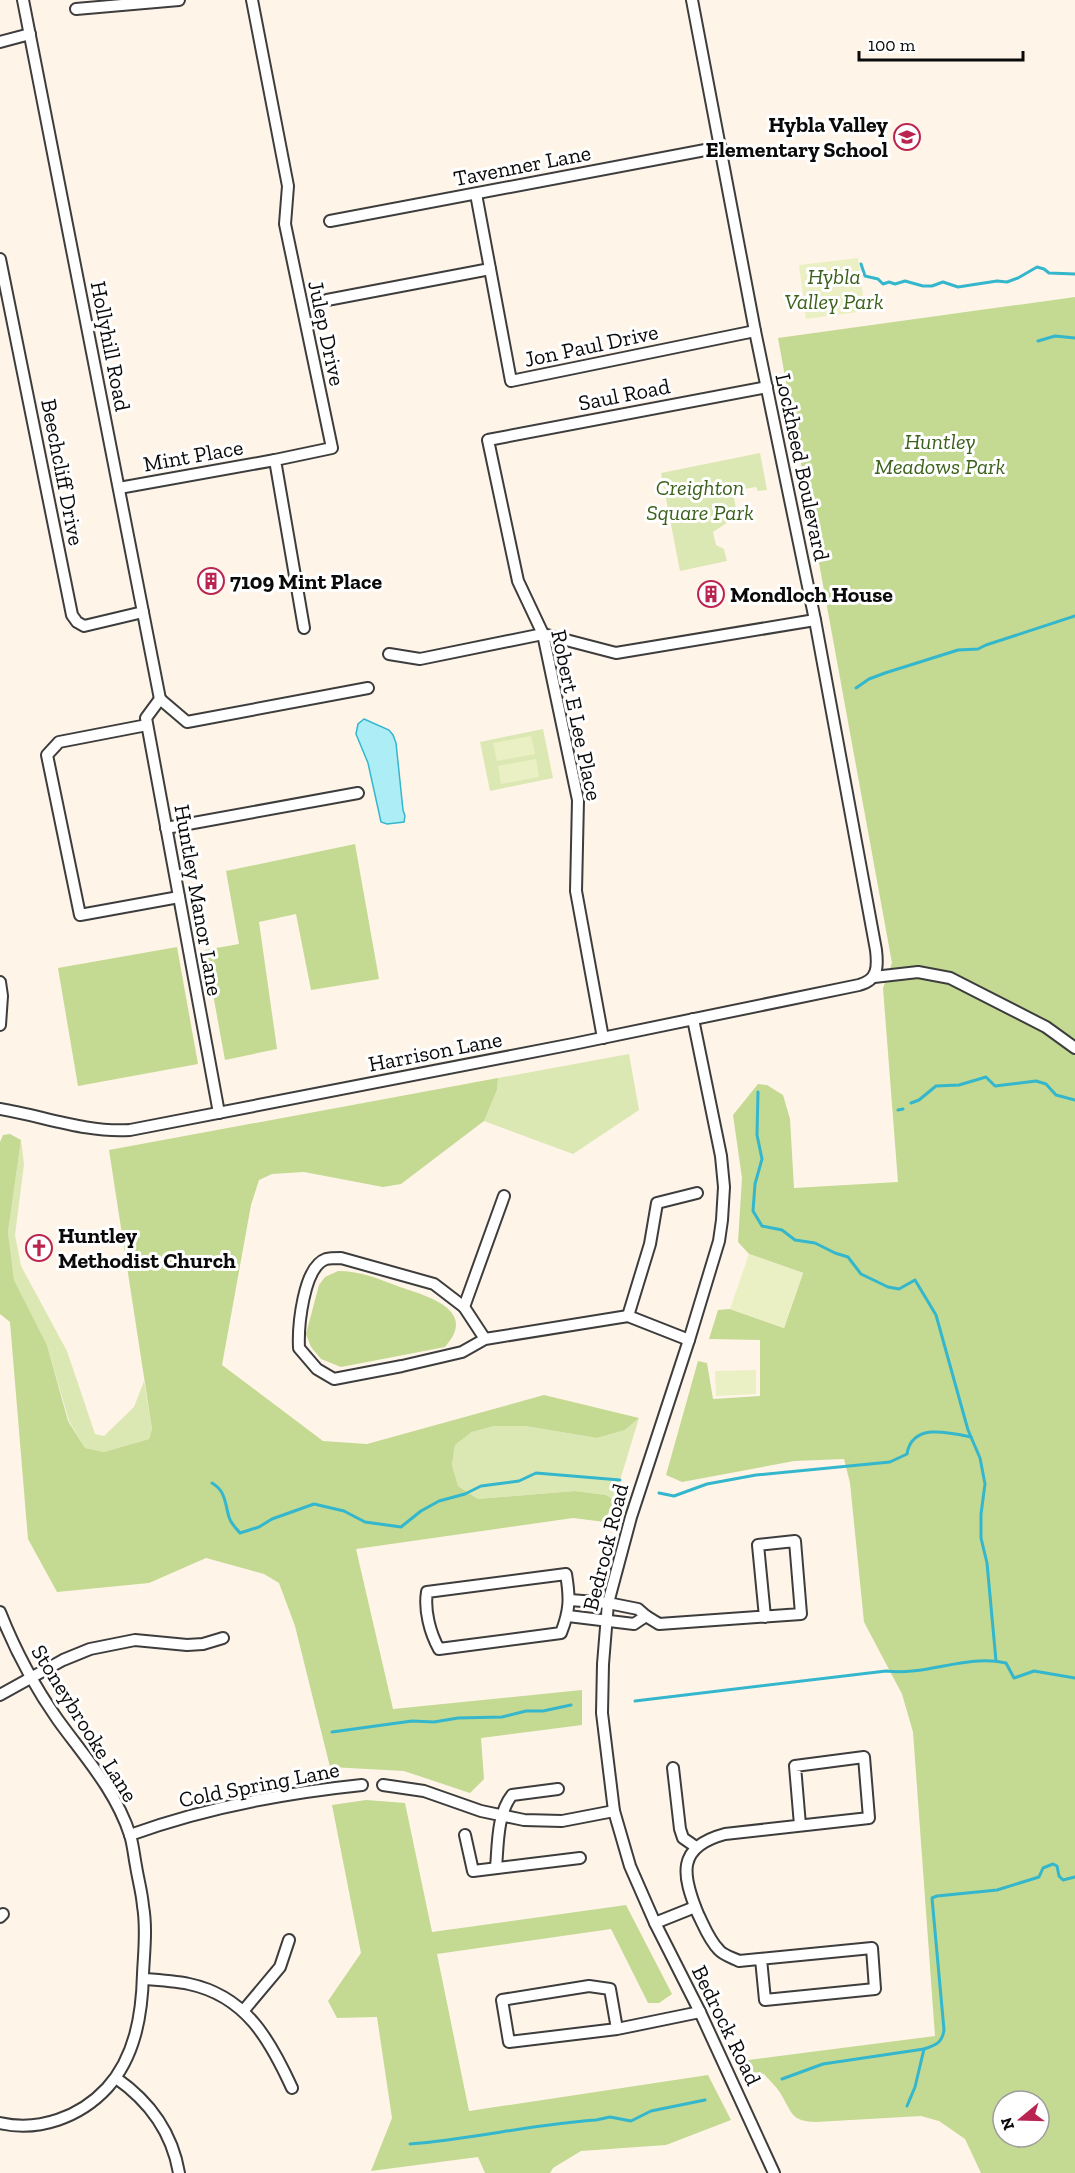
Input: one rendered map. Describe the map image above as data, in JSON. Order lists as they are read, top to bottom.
{
  "streets": {
    "street": [
      "Tavenner Lane",
      "Julep Drive",
      "Jon Paul Drive",
      "Hollyhill Road",
      "Saul Road",
      "Mint Place",
      "Lockheed Boulevard",
      "Beechcliff Drive",
      "Robert E Lee Place",
      "Huntley Manor Lane",
      "Harrison Lane",
      "Bedrock Road",
      "Stoneybrooke Lane",
      "Cold Spring Lane"
    ]
  },
  "crossings": [
    ["Tavenner Lane", "Jon Paul Drive"],
    ["Tavenner Lane", "Lockheed Boulevard"],
    ["Julep Drive", "Mint Place"],
    ["Jon Paul Drive", "Lockheed Boulevard"],
    ["Hollyhill Road", "Mint Place"],
    ["Hollyhill Road", "Beechcliff Drive"],
    ["Saul Road", "Lockheed Boulevard"],
    ["Saul Road", "Robert E Lee Place"],
    ["Lockheed Boulevard", "Harrison Lane"],
    ["Robert E Lee Place", "Harrison Lane"],
    ["Huntley Manor Lane", "Harrison Lane"],
    ["Harrison Lane", "Bedrock Road"],
    ["Stoneybrooke Lane", "Cold Spring Lane"]
  ],
  "parks": ["Hybla Valley Park", "Huntley Meadows Park", "Creighton Square Park"],
  "places": {
    "school or university": ["Hybla Valley Elementary School"],
    "building": ["7109 Mint Place", "Mondloch House"],
    "church": ["Huntley Methodist Church"]
  },
  "scale_bar": "100 m",
  "north": "left"
}
